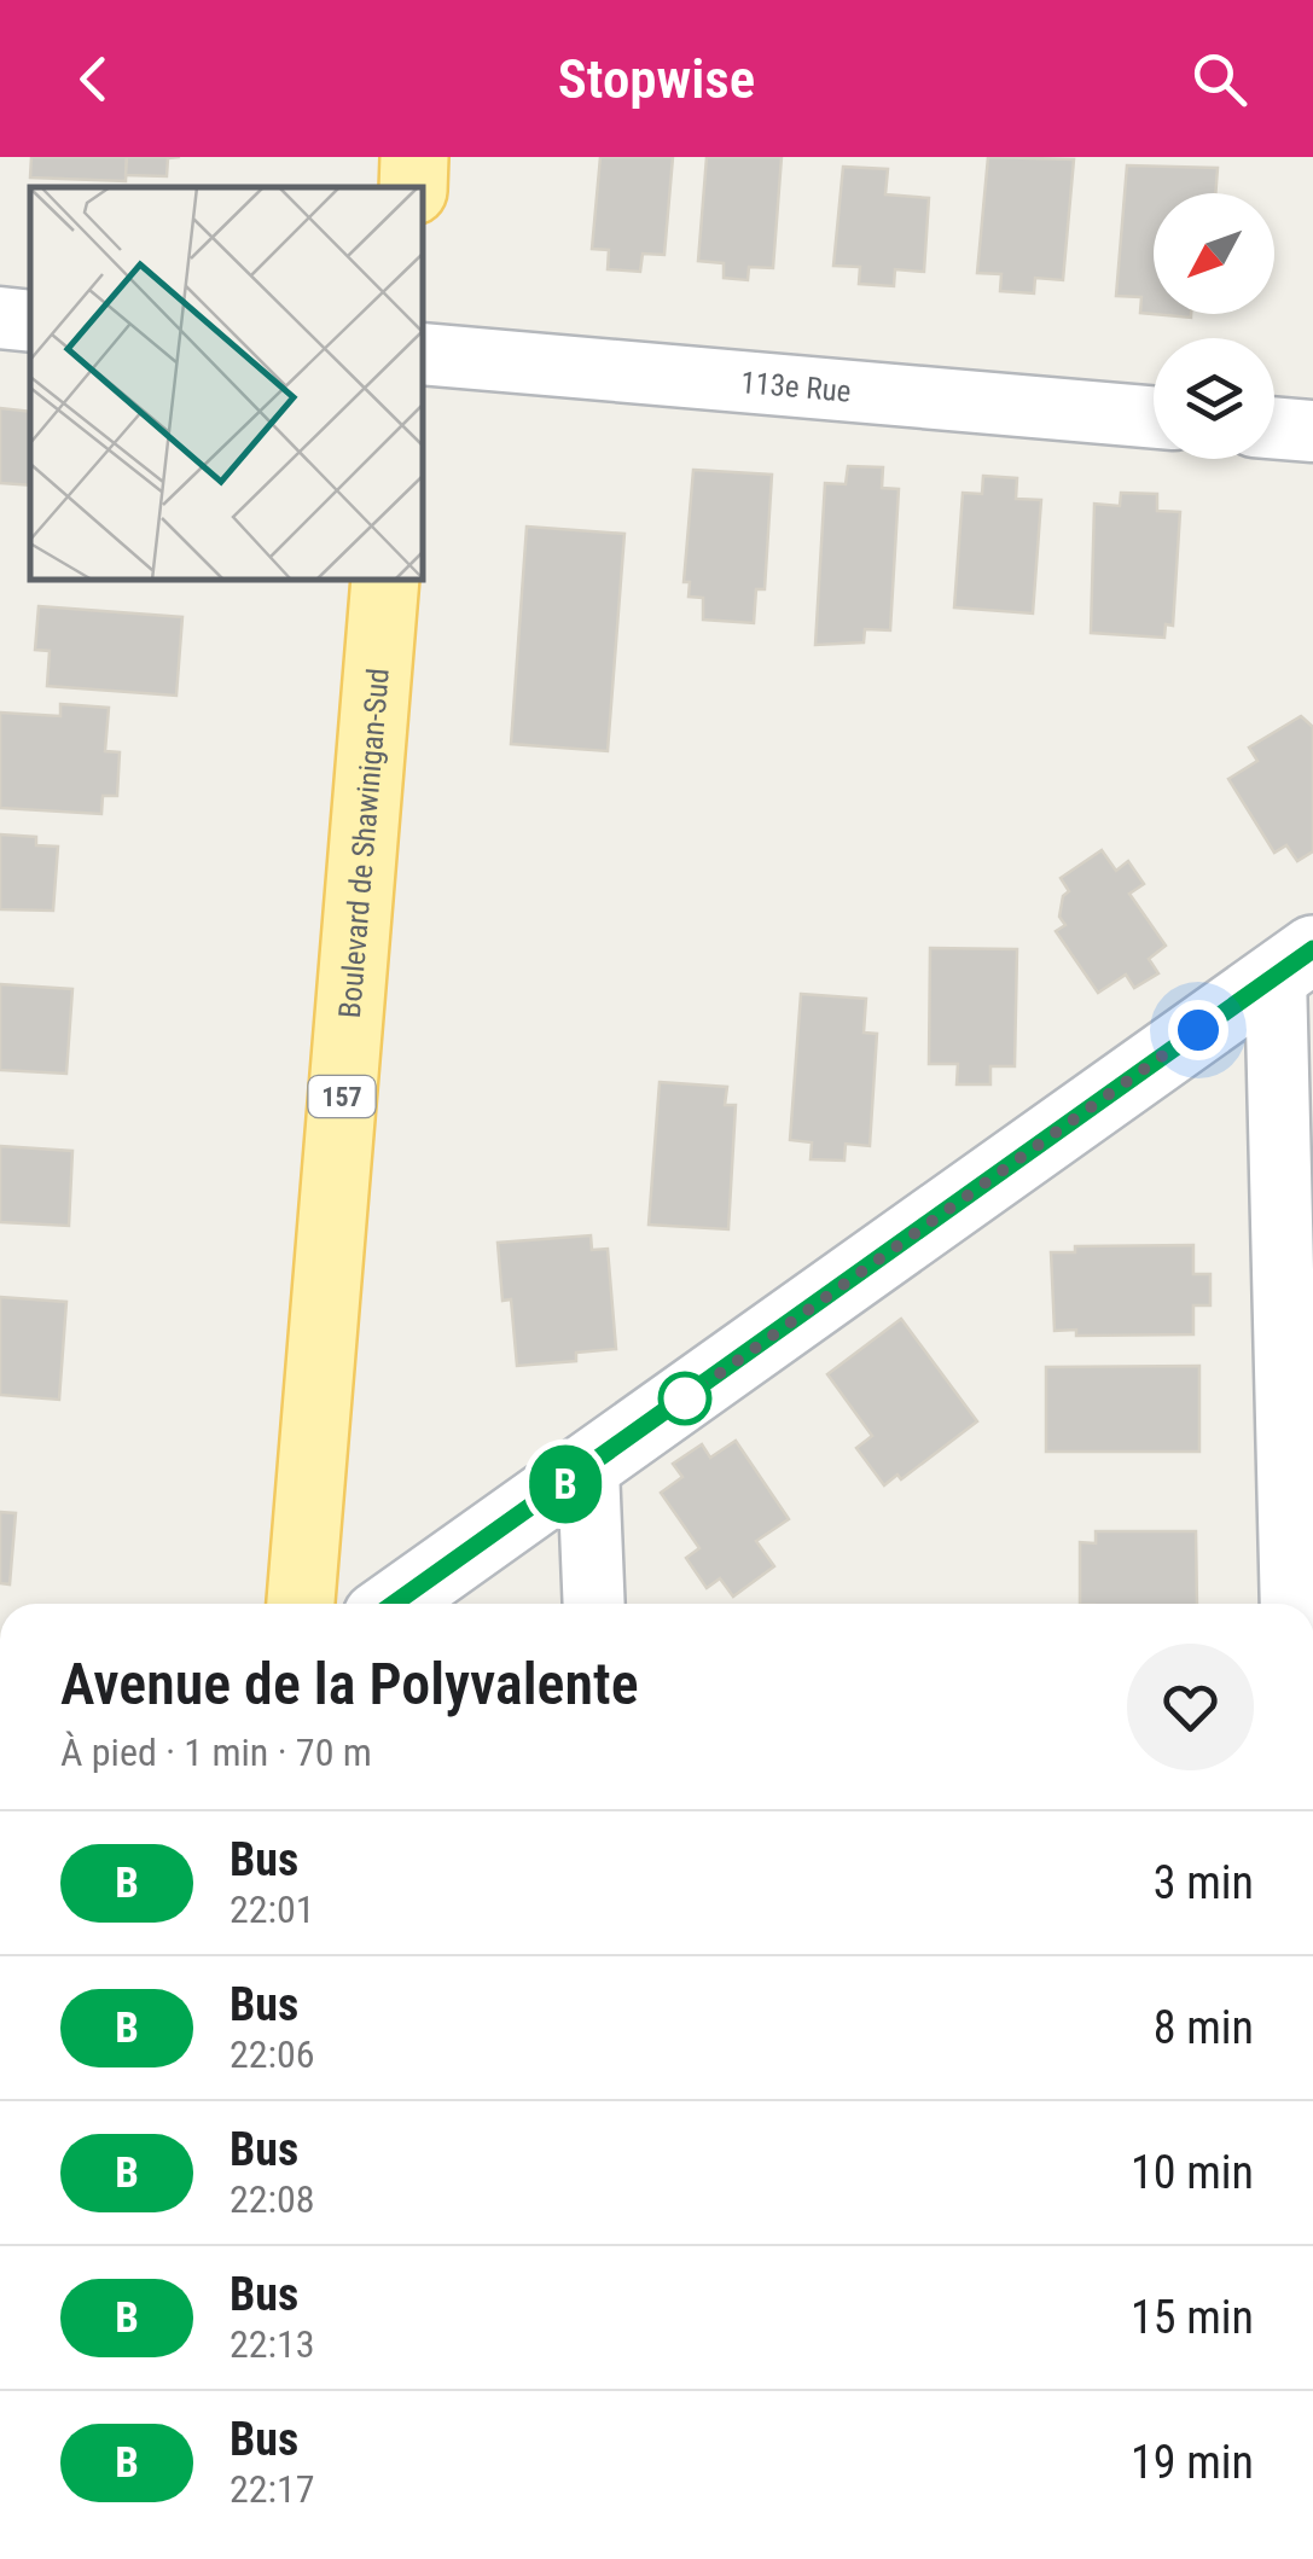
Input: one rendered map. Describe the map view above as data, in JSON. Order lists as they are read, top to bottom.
{
  "streets": {
    "main road": ["Boulevard de Shawinigan-Sud", "157"],
    "street": ["113e Rue"]
  },
  "lines": ["bus line B"],
  "north": "bottom left",
  "page": {
    "header": "Stopwise",
    "on_map": "B",
    "heading": ["Avenue de la Polyvalente", "À pied · 1 min · 70 m"],
    "list": [
      {
        "mark": "B",
        "name": "Bus",
        "note": "22:01",
        "value": "3 min"
      },
      {
        "mark": "B",
        "name": "Bus",
        "note": "22:06",
        "value": "8 min"
      },
      {
        "mark": "B",
        "name": "Bus",
        "note": "22:08",
        "value": "10 min"
      },
      {
        "mark": "B",
        "name": "Bus",
        "note": "22:13",
        "value": "15 min"
      },
      {
        "mark": "B",
        "name": "Bus",
        "note": "22:17",
        "value": "19 min"
      }
    ]
  }
}
